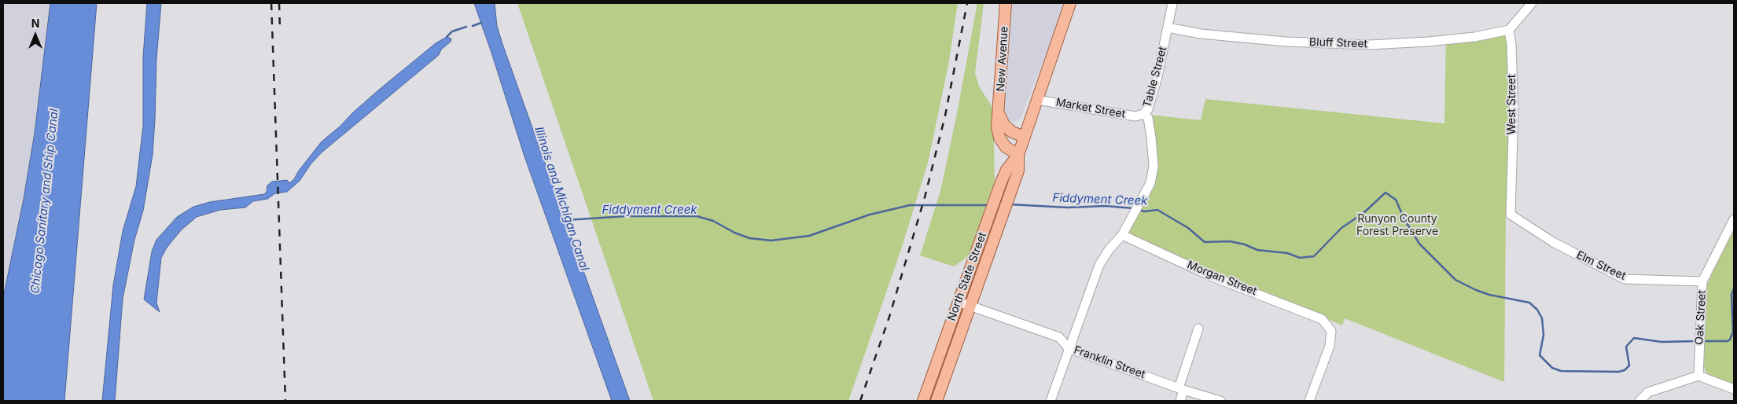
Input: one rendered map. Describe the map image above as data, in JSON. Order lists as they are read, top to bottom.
{
  "streets": {
    "main road": ["New Avenue", "North State Street"],
    "street": [
      "Bluff Street",
      "Table Street",
      "West Street",
      "Market Street",
      "Elm Street",
      "Morgan Street",
      "Oak Street",
      "Franklin Street"
    ]
  },
  "crossings": [
    ["Bluff Street", "Table Street"],
    ["Bluff Street", "West Street"],
    ["New Avenue", "North State Street"],
    ["Table Street", "Market Street"],
    ["Table Street", "Morgan Street"],
    ["Table Street", "Franklin Street"],
    ["West Street", "Elm Street"],
    ["Market Street", "North State Street"],
    ["Elm Street", "Oak Street"],
    ["North State Street", "Franklin Street"]
  ],
  "water": ["Illinois and Michigan Canal", "Fiddyment Creek", "Chicago Sanitary and Ship Canal"],
  "parks": ["Runyon County Forest Preserve"],
  "north": "top"
}
